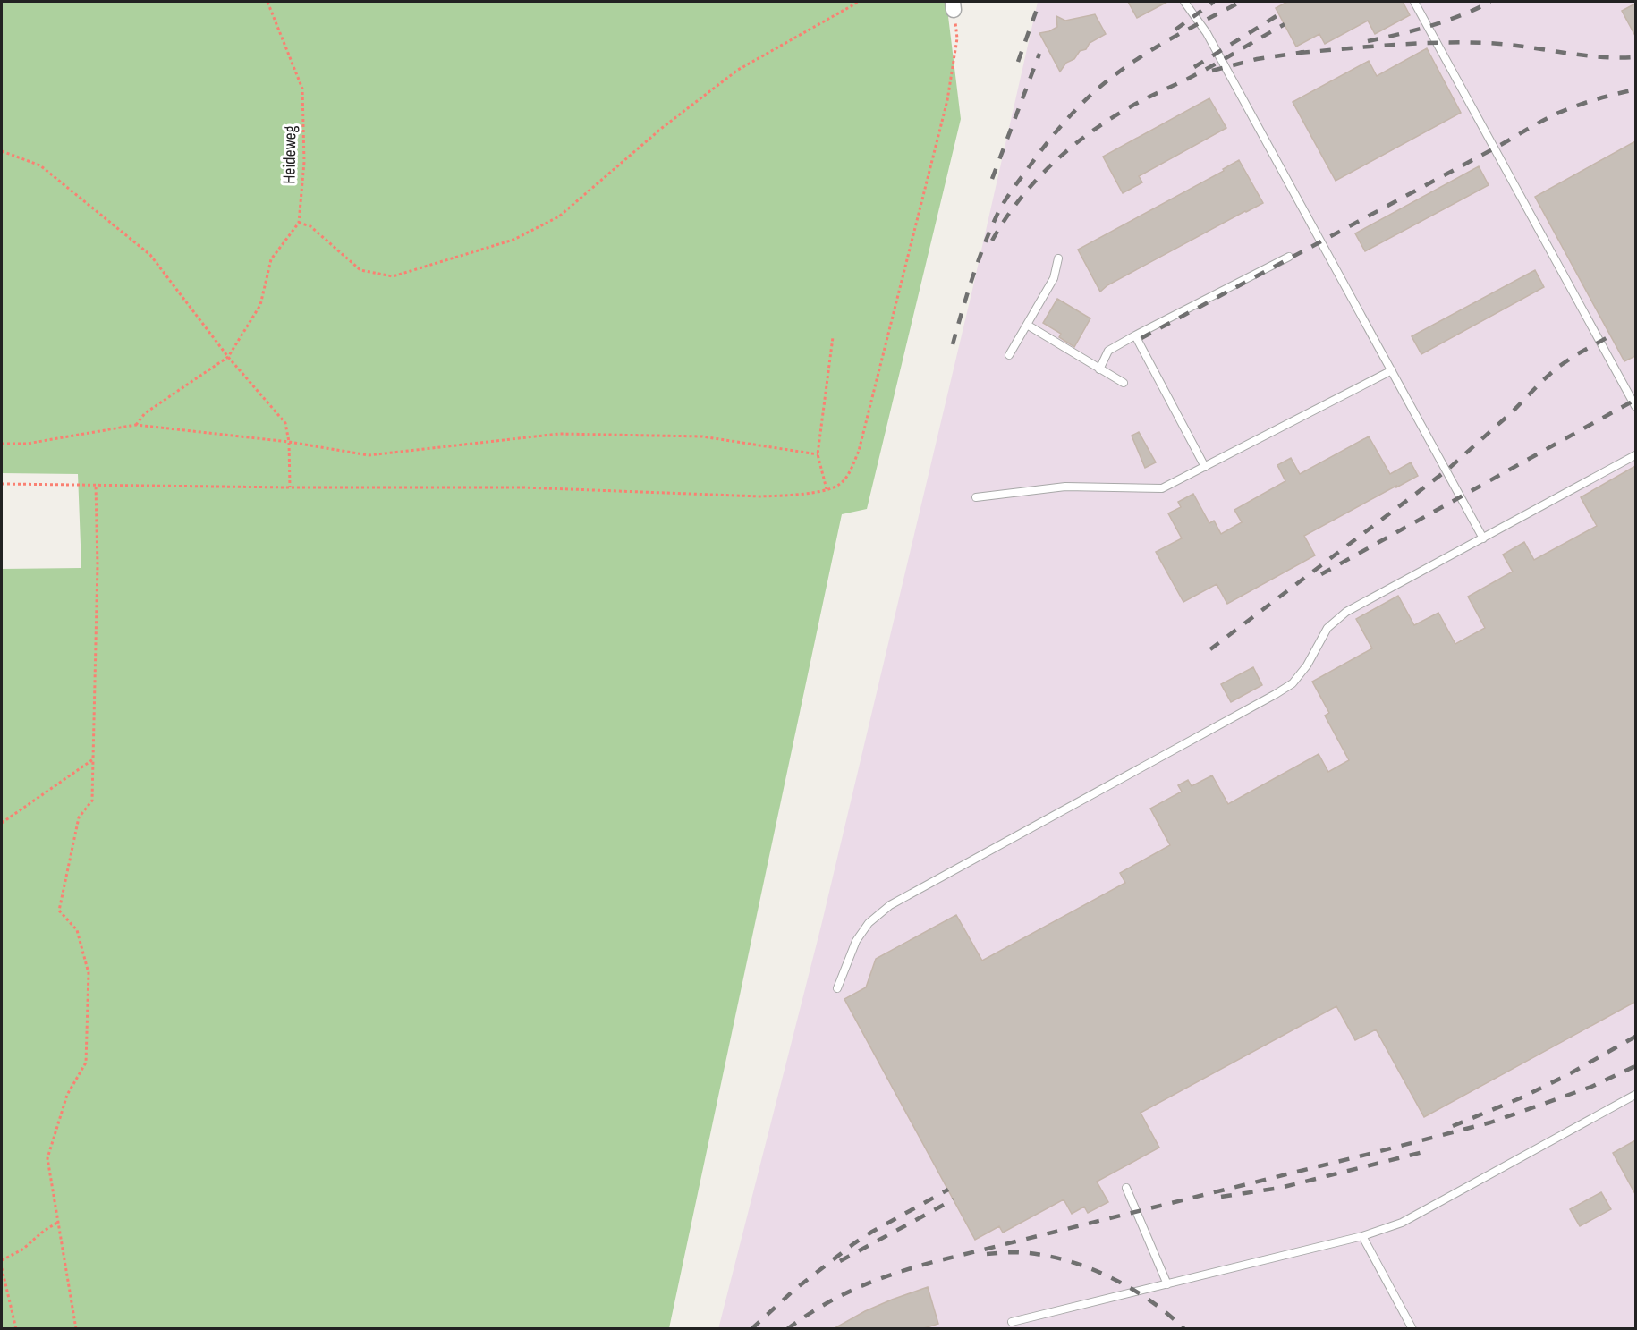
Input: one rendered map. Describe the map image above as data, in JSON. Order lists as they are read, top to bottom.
{
  "streets": {
    "path": ["Heideweg"]
  }
}
